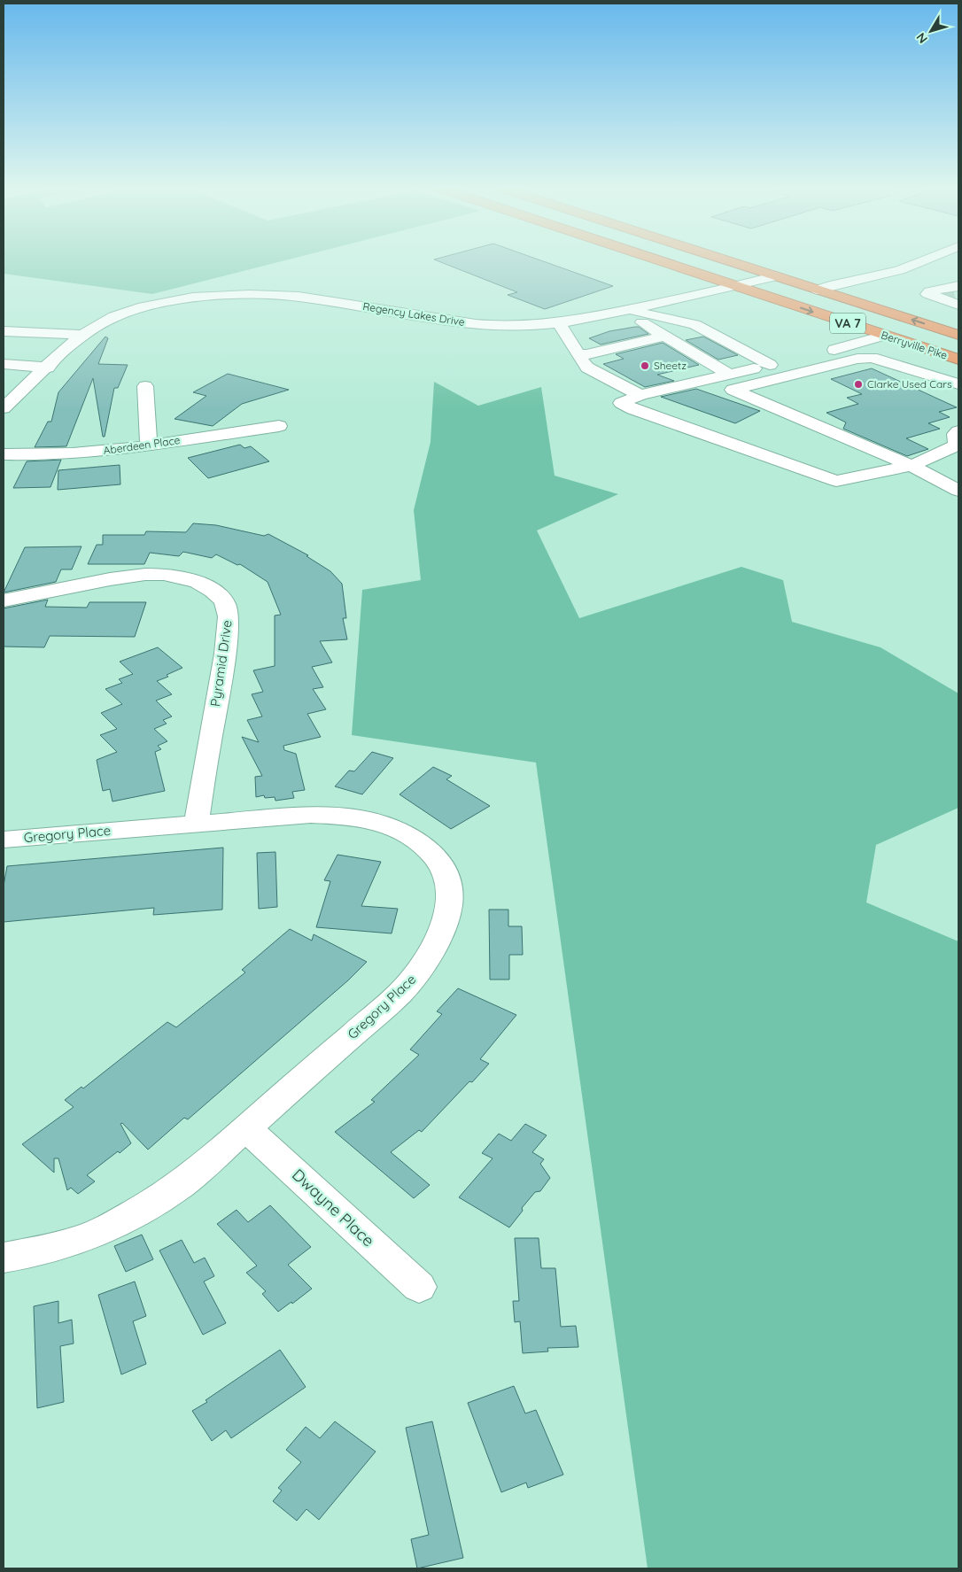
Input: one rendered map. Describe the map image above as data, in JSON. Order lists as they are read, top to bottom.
{
  "streets": {
    "highway": ["VA 7", "Berryville Pike"],
    "street": [
      "Regency Lakes Drive",
      "Aberdeen Place",
      "Pyramid Drive",
      "Gregory Place",
      "Dwayne Place"
    ]
  },
  "crossings": [
    ["Regency Lakes Drive", "Berryville Pike"],
    ["Pyramid Drive", "Gregory Place"],
    ["Gregory Place", "Dwayne Place"]
  ],
  "places": ["Sheetz", "Clarke Used Cars"],
  "north": "bottom left"
}
